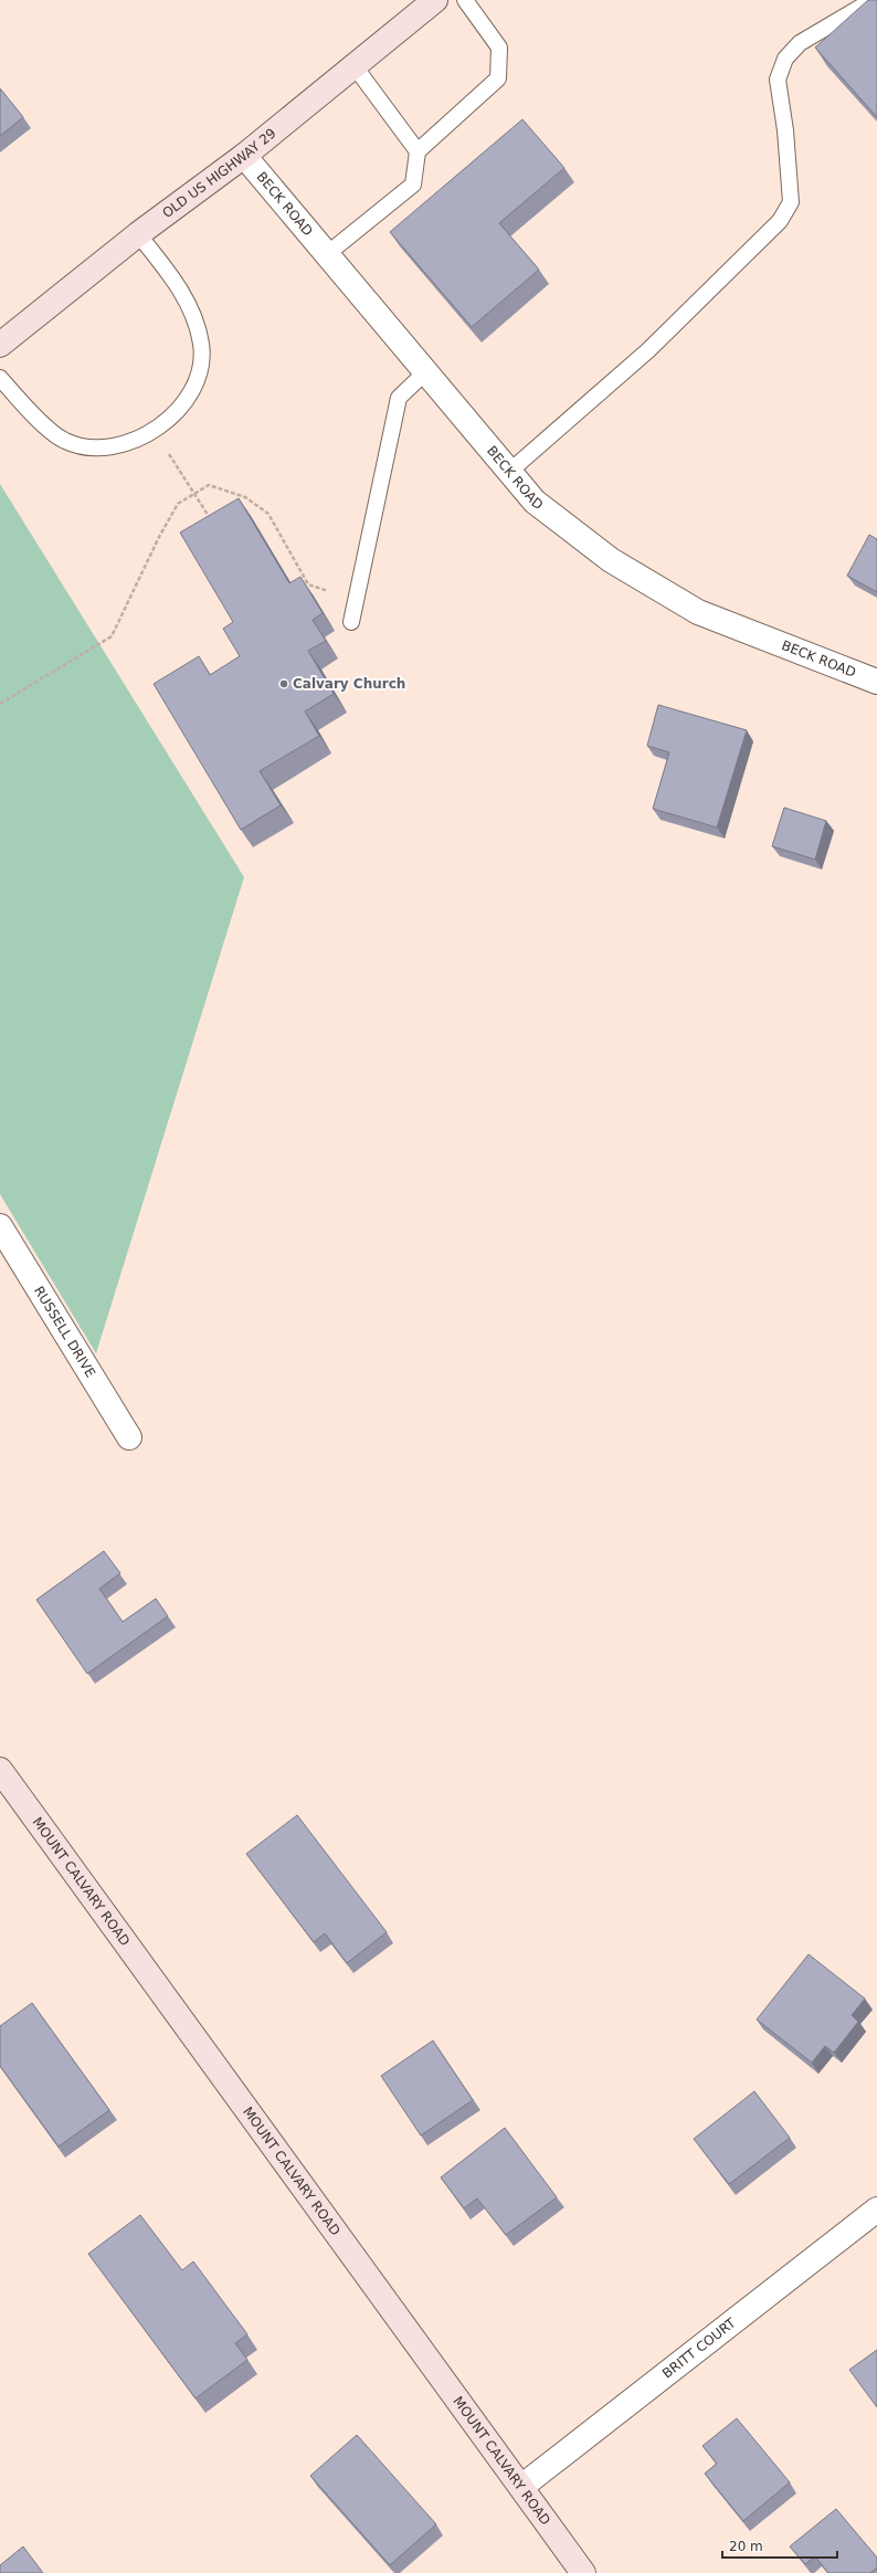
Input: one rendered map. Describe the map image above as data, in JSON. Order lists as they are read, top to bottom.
{
  "streets": {
    "street": [
      "OLD US HIGHWAY 29",
      "BECK ROAD",
      "RUSSELL DRIVE",
      "MOUNT CALVARY ROAD",
      "BRITT COURT"
    ]
  },
  "crossings": [
    ["OLD US HIGHWAY 29", "BECK ROAD"],
    ["MOUNT CALVARY ROAD", "BRITT COURT"]
  ],
  "places": ["Calvary Church"],
  "scale_bar": "20 m"
}
